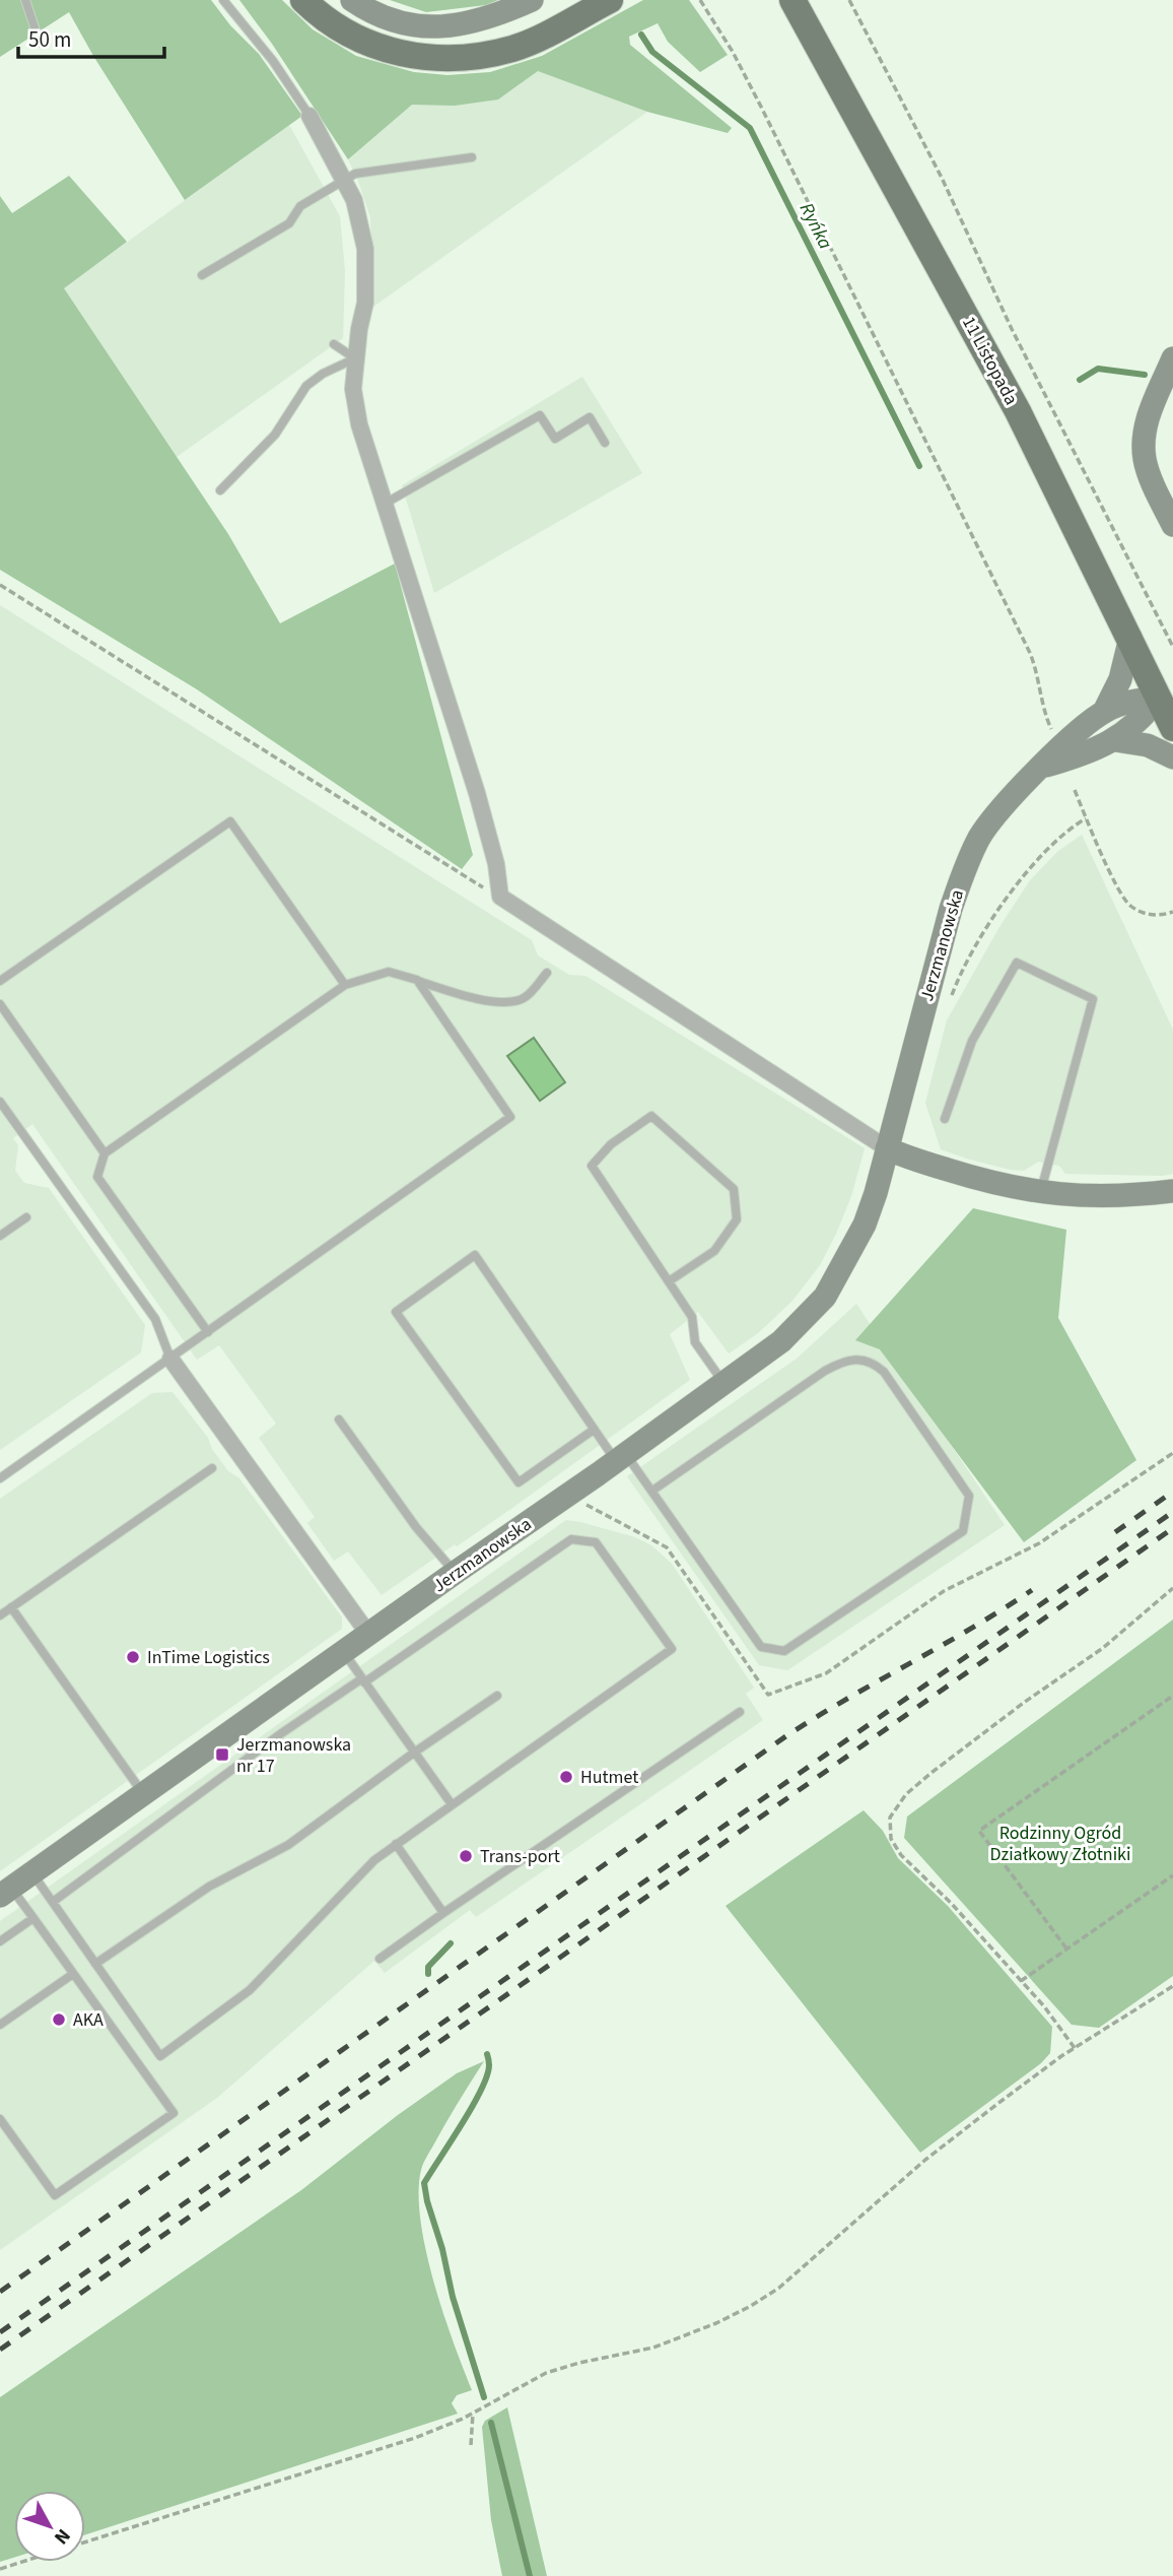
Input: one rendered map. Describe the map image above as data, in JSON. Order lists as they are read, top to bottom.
{
  "streets": {
    "main road": ["11 Listopada"],
    "street": ["Jerzmanowska"]
  },
  "crossings": [
    ["11 Listopada", "Jerzmanowska"]
  ],
  "water": ["Ryńka"],
  "parks": ["Rodzinny Ogród Działkowy Złotniki"],
  "places": {
    "other": [
      "InTime Logistics",
      "Hutmet",
      "Trans-port",
      "AKA"
    ],
    "transit": ["Jerzmanowska nr 17"]
  },
  "scale_bar": "50 m",
  "north": "bottom right"
}
